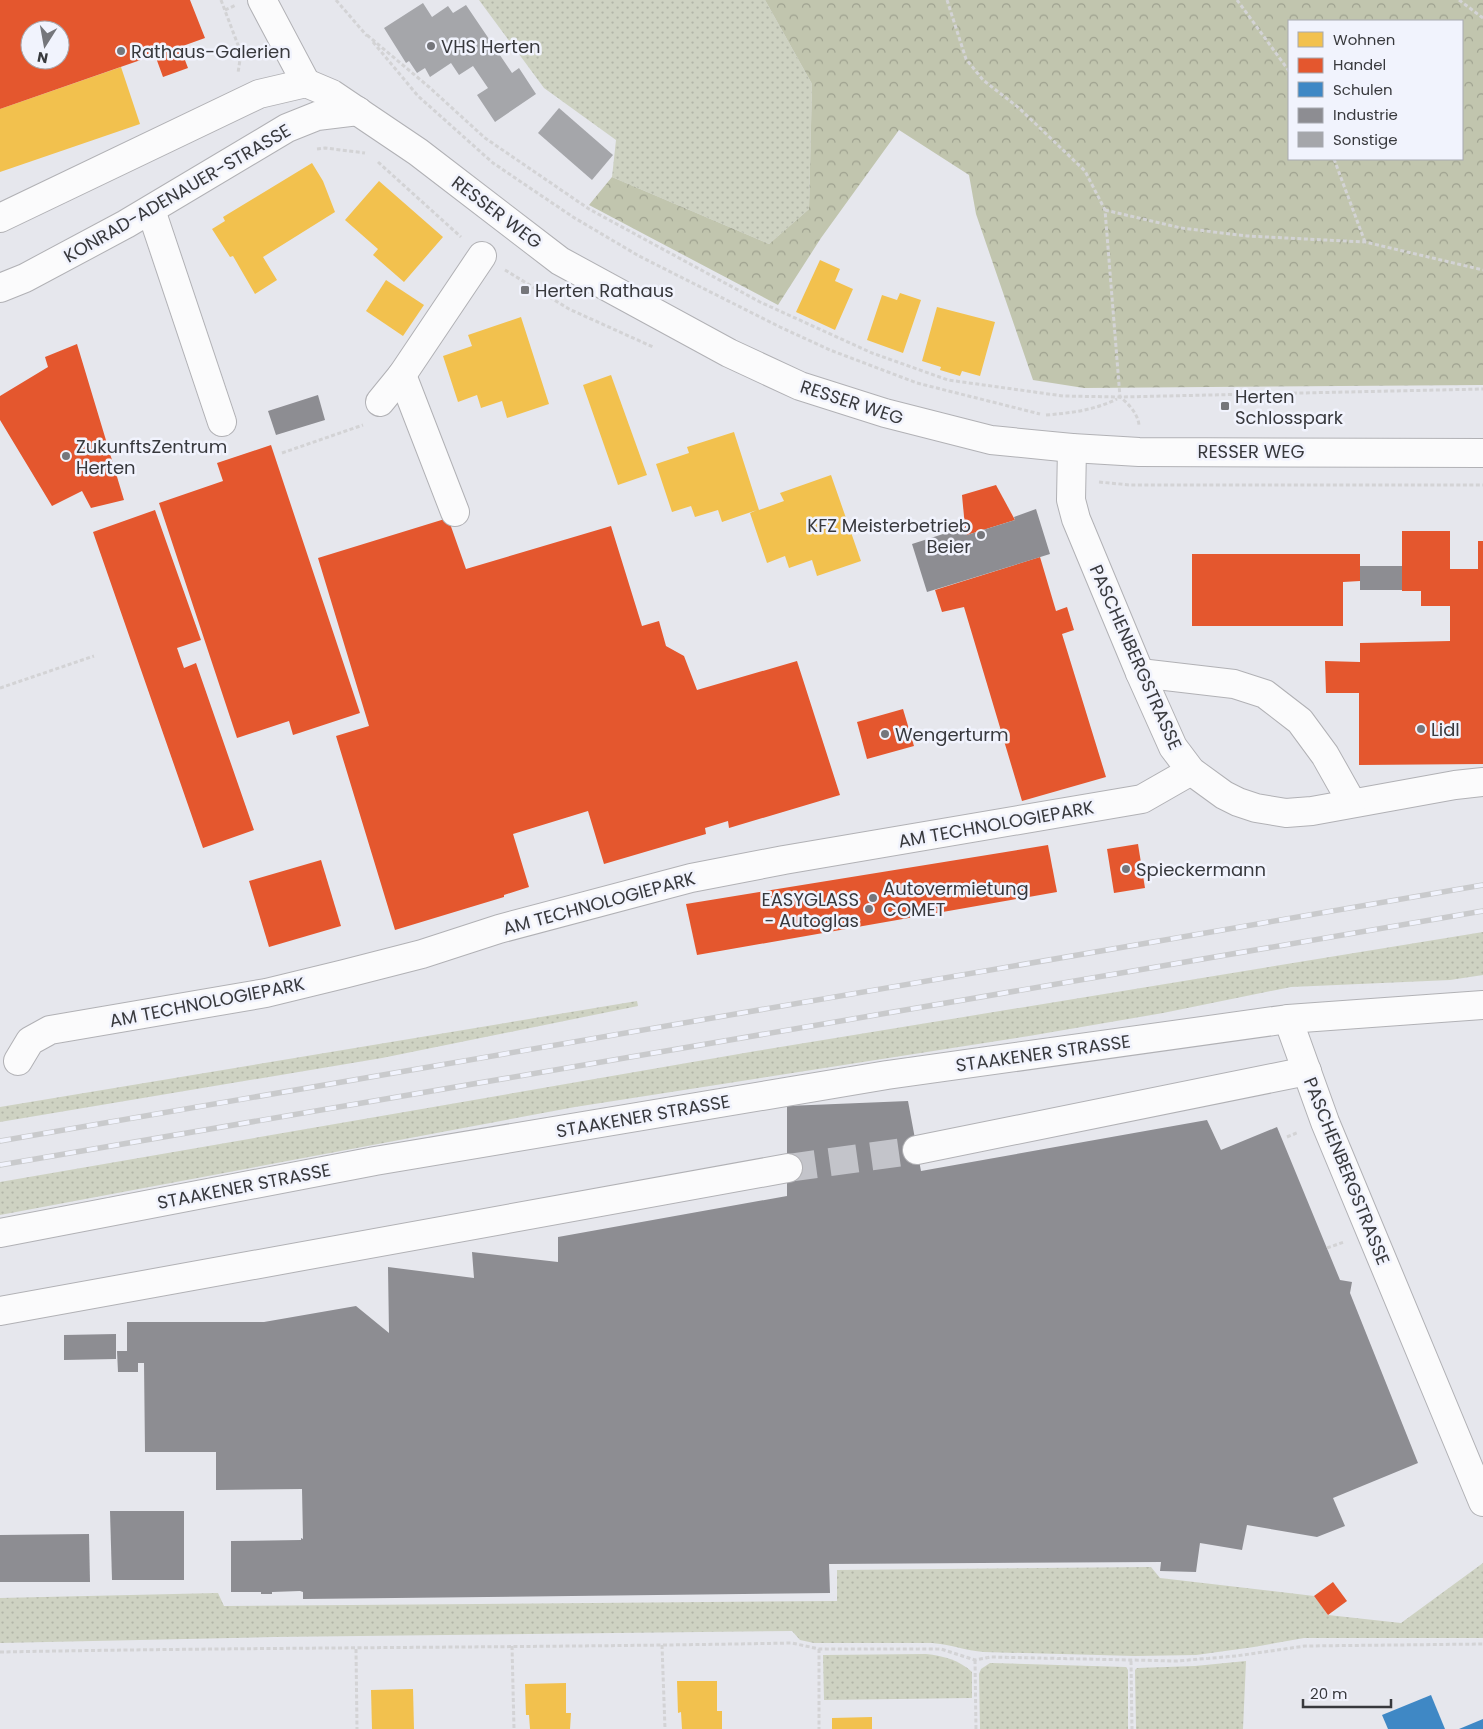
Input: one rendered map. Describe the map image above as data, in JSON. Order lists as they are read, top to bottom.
{
  "streets": {
    "street": [
      "KONRAD-ADENAUER-STRASSE",
      "RESSER WEG",
      "PASCHENBERGSTRASSE",
      "AM TECHNOLOGIEPARK",
      "STAAKENER STRASSE"
    ]
  },
  "crossings": [
    ["KONRAD-ADENAUER-STRASSE", "RESSER WEG"],
    ["RESSER WEG", "PASCHENBERGSTRASSE"],
    ["PASCHENBERGSTRASSE", "AM TECHNOLOGIEPARK"],
    ["PASCHENBERGSTRASSE", "STAAKENER STRASSE"]
  ],
  "places": {
    "other": [
      "VHS Herten",
      "Rathaus-Galerien",
      "ZukunftsZentrum Herten",
      "KFZ Meisterbetrieb Beier",
      "Lidl",
      "Wengerturm",
      "Spieckermann",
      "Autovermietung COMET",
      "EASYGLASS - Autoglas"
    ],
    "transit": ["Herten Rathaus", "Herten Schlosspark"]
  },
  "legend": [
    "Wohnen",
    "Handel",
    "Schulen",
    "Industrie",
    "Sonstige"
  ],
  "scale_bar": "20 m",
  "north": "bottom"
}
